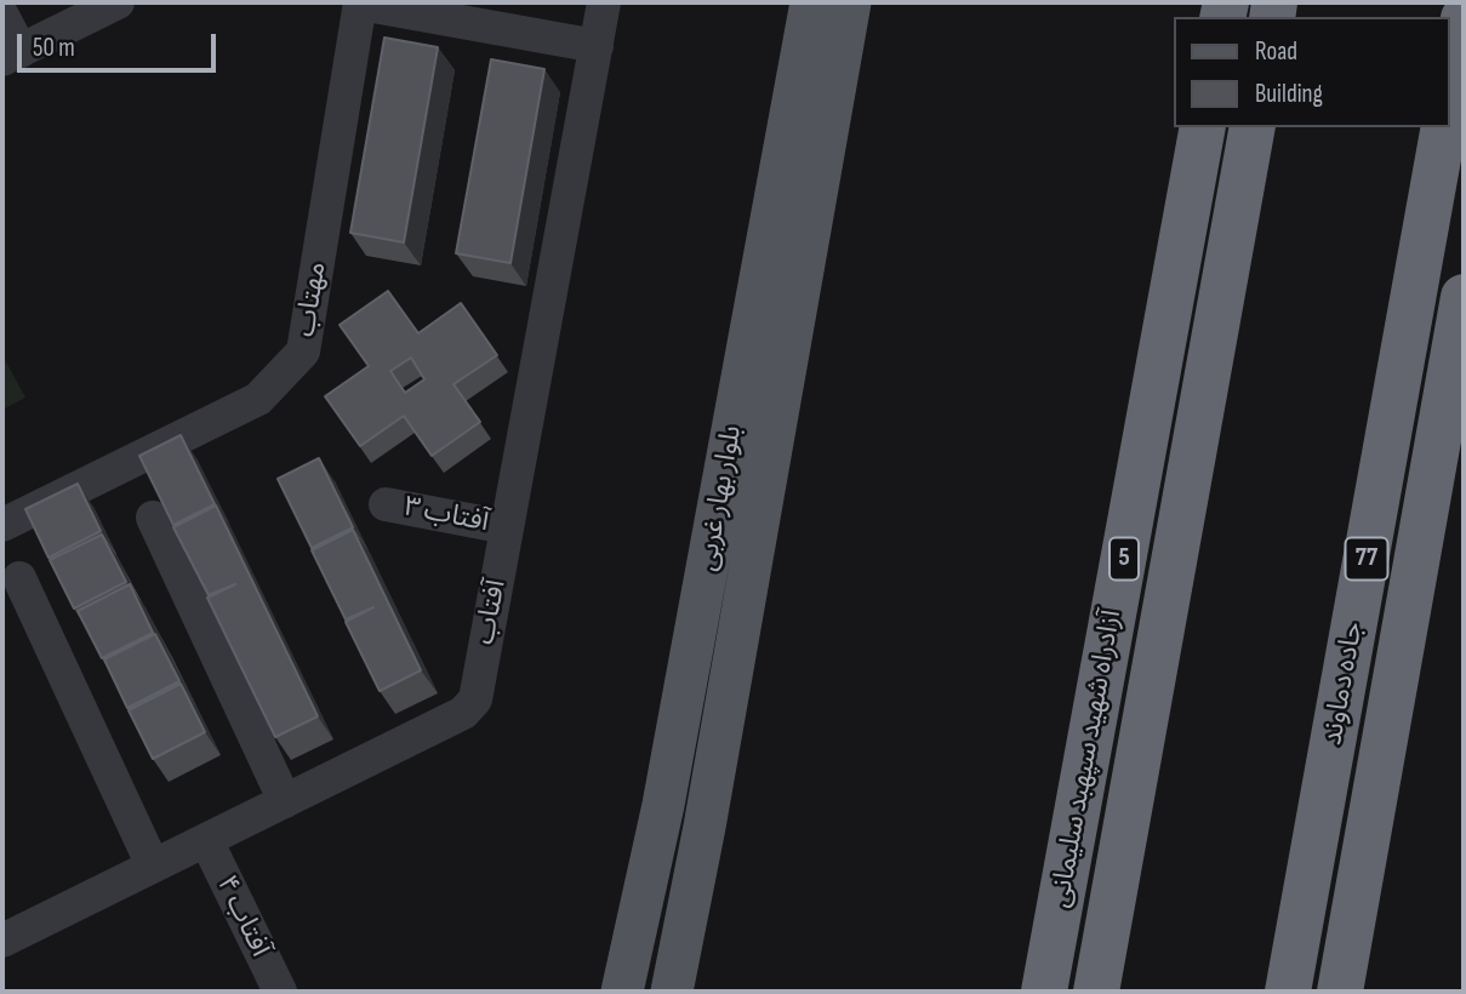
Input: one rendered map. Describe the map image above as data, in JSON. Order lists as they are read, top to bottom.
{
  "streets": {
    "highway": [
      "5",
      "77",
      "جاده دماوند",
      "آزادراه شهید سپهبد سلیمانی"
    ],
    "main road": ["بلوار بهار غربی"],
    "street": [
      "مهتاب",
      "آفتاب ۳",
      "آفتاب",
      "آفتاب ۴"
    ]
  },
  "crossings": [
    ["آفتاب ۳", "آفتاب"],
    ["آفتاب", "آفتاب ۴"]
  ],
  "legend": ["Road", "Building"],
  "scale_bar": "50 m"
}
